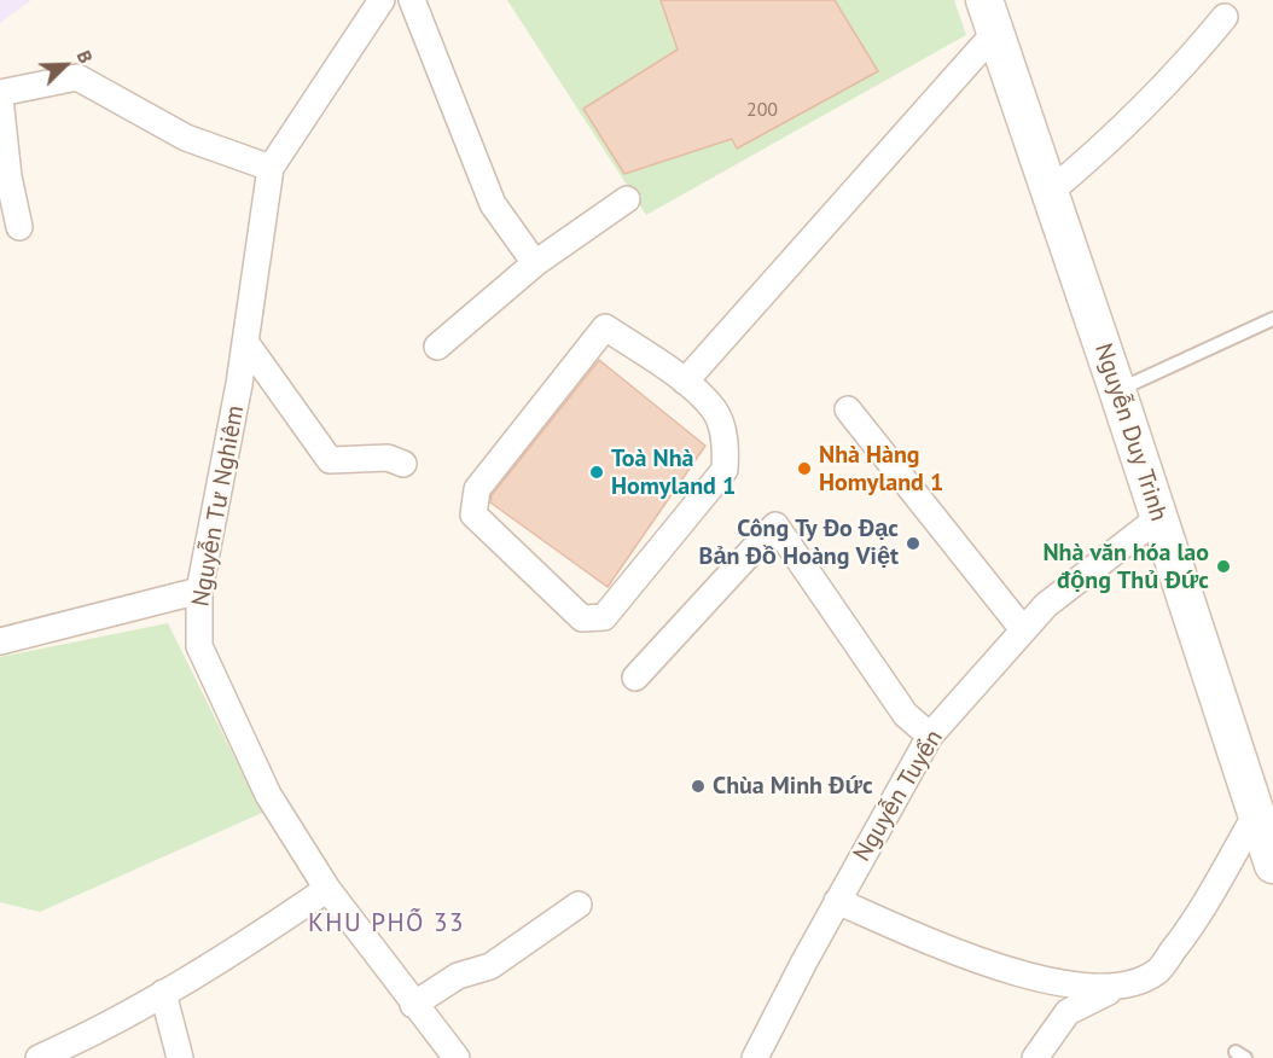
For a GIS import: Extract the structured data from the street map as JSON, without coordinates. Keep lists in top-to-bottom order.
{
  "streets": {
    "main road": ["Nguyễn Duy Trinh"],
    "street": ["Nguyễn Tư Nghiêm", "Nguyễn Tuyển"]
  },
  "crossings": [
    ["Nguyễn Duy Trinh", "Nguyễn Tuyển"]
  ],
  "districts": ["KHU PHỐ 33"],
  "places": [
    "Nhà Hàng Homyland 1",
    "Toà Nhà Homyland 1",
    "Công Ty Đo Đạc Bản Đồ Hoàng Việt",
    "Nhà văn hóa lao động Thủ Đức",
    "Chùa Minh Đức"
  ],
  "house_numbers": ["200"],
  "north": "top right"
}
